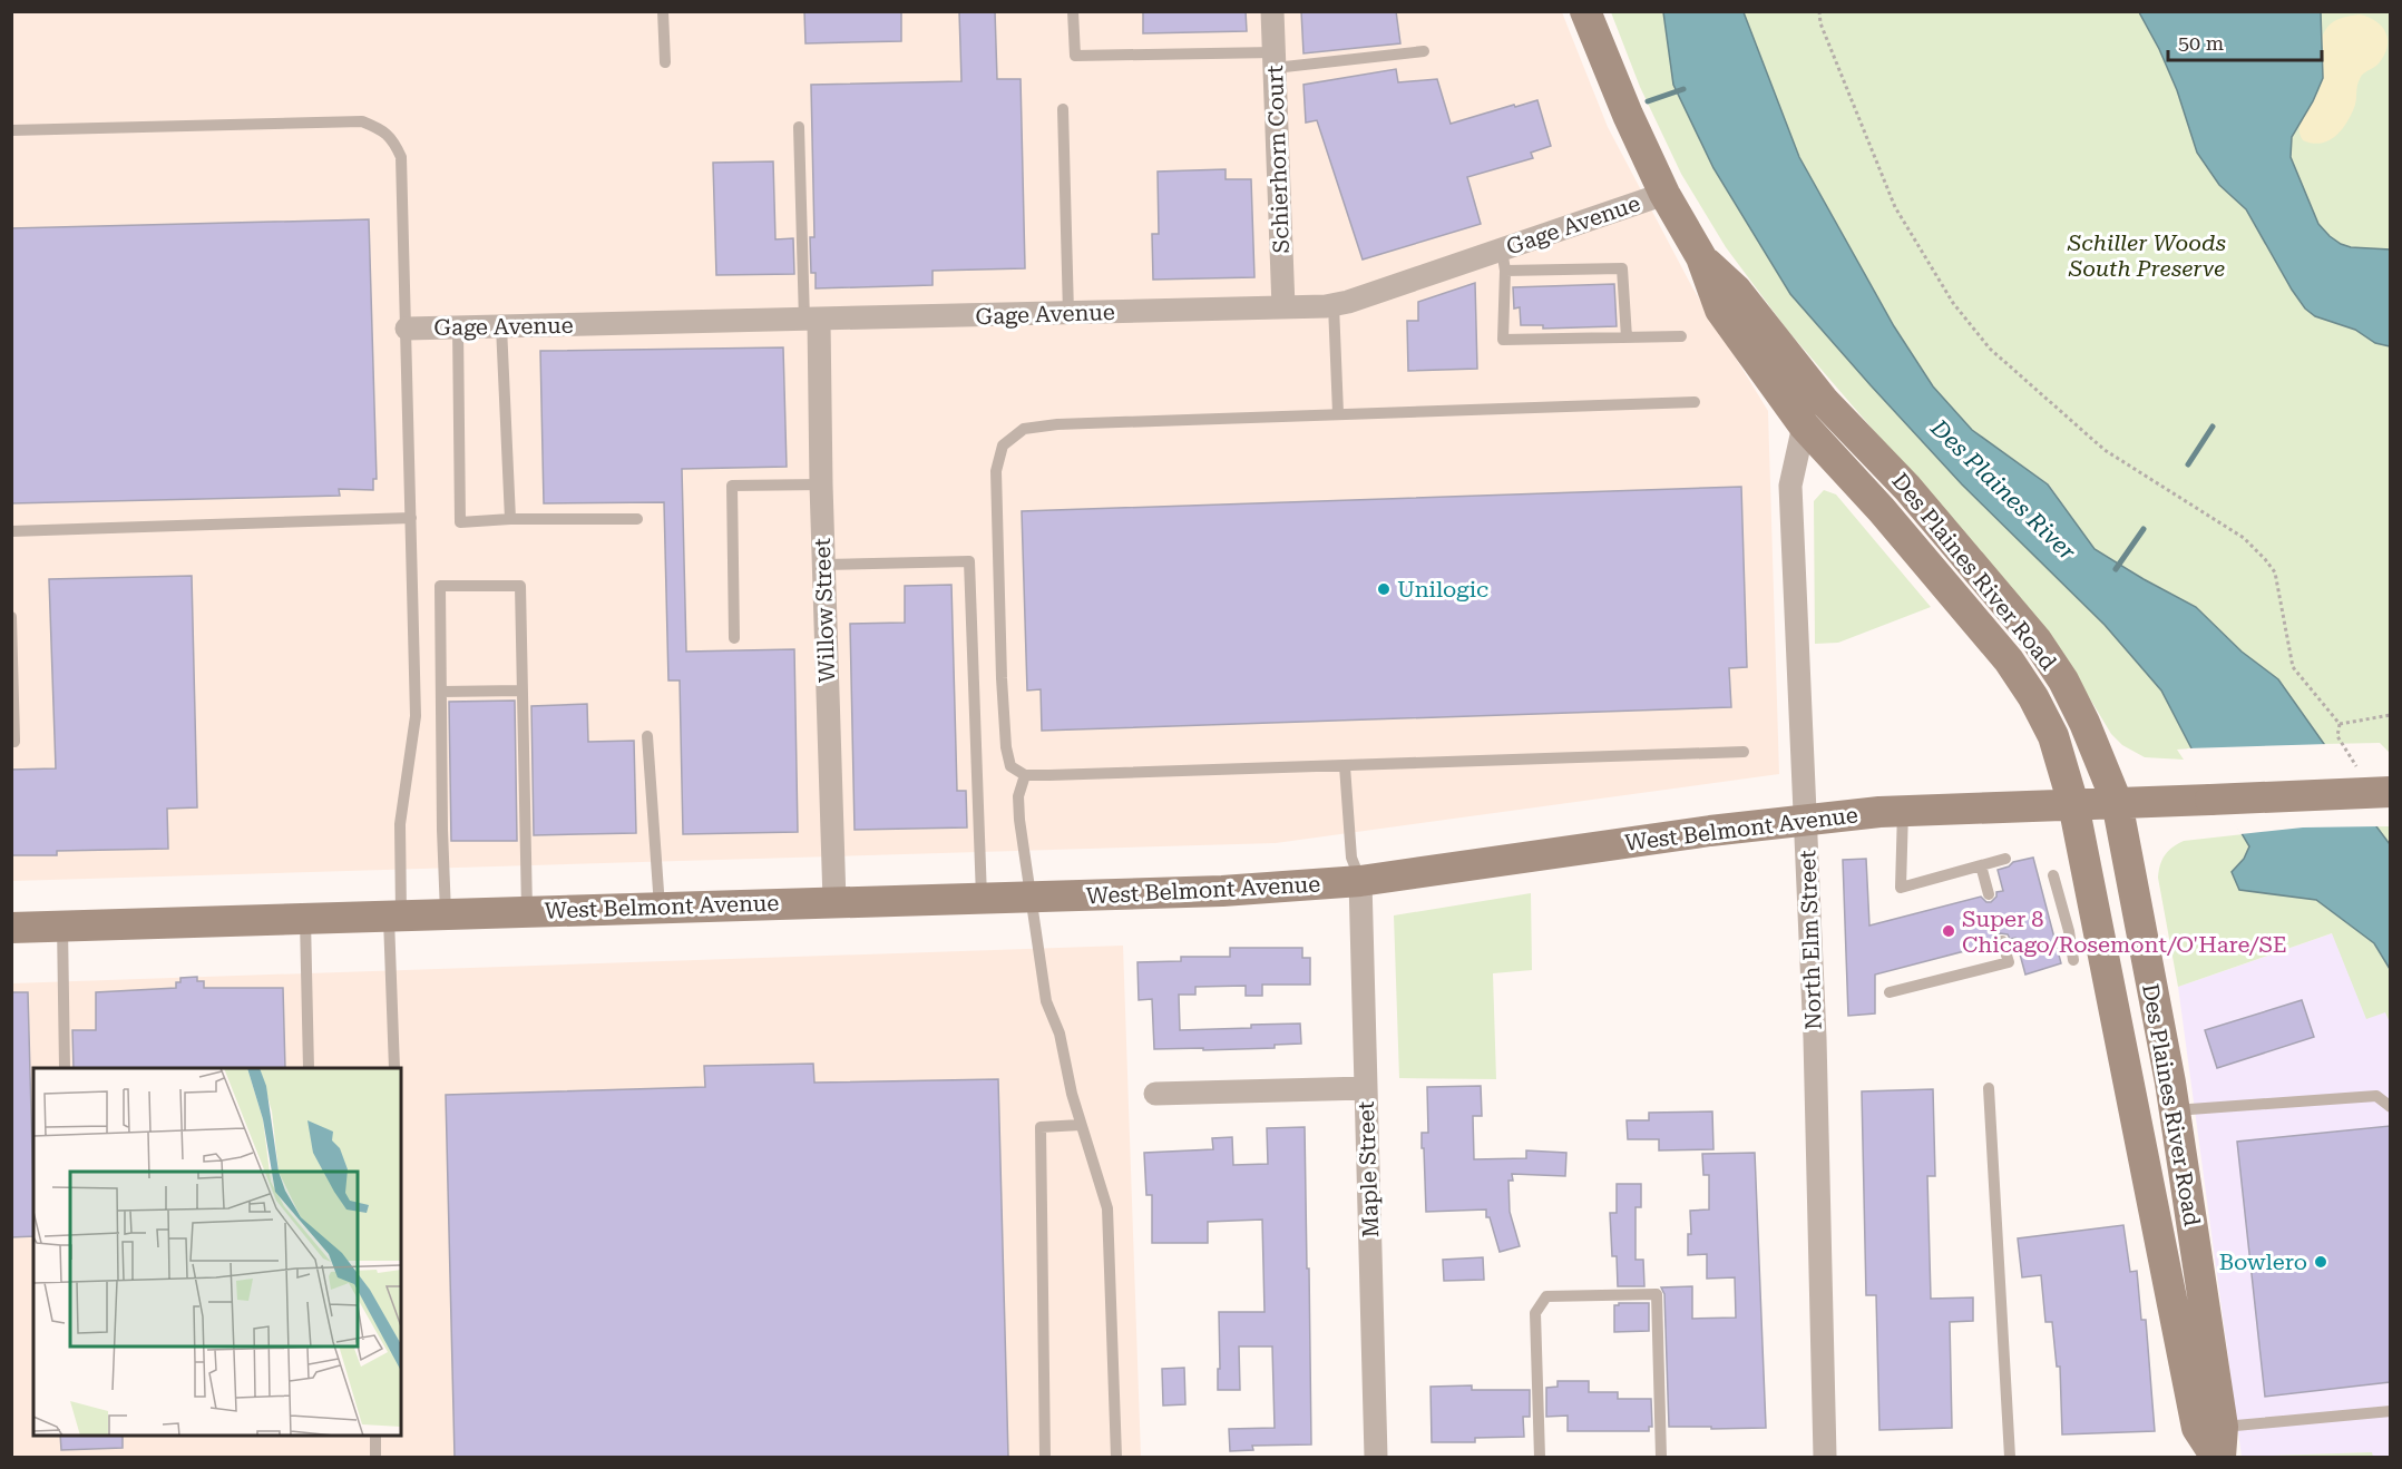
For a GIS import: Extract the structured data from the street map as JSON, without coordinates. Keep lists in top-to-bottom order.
{
  "streets": {
    "main road": ["Des Plaines River Road", "West Belmont Avenue"],
    "street": [
      "Schierhorn Court",
      "Gage Avenue",
      "Willow Street",
      "North Elm Street",
      "Maple Street"
    ]
  },
  "crossings": [
    ["Schierhorn Court", "Gage Avenue"],
    ["Gage Avenue", "Des Plaines River Road"],
    ["Gage Avenue", "Willow Street"],
    ["Des Plaines River Road", "West Belmont Avenue"],
    ["Des Plaines River Road", "North Elm Street"],
    ["Willow Street", "West Belmont Avenue"],
    ["West Belmont Avenue", "North Elm Street"],
    ["West Belmont Avenue", "Maple Street"]
  ],
  "water": ["Des Plaines River"],
  "parks": ["Schiller Woods South Preserve"],
  "places": ["Unilogic", "Super 8 Chicago/Rosemont/O'Hare/SE", "Bowlero"],
  "scale_bar": "50 m"
}
